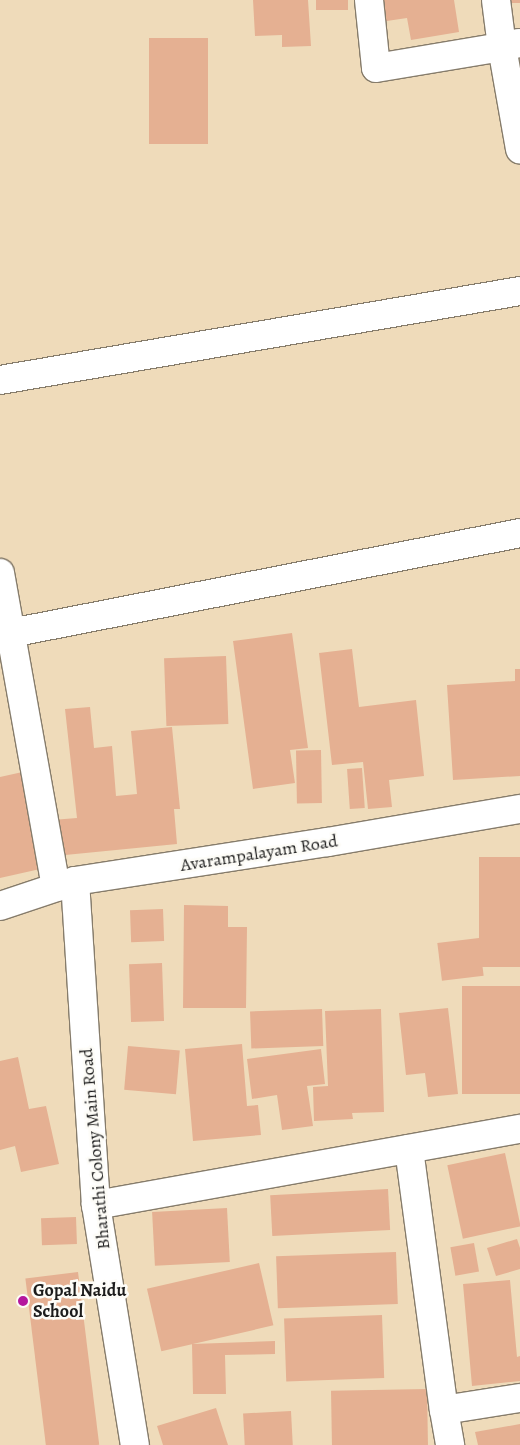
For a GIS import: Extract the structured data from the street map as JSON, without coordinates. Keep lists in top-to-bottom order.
{
  "streets": {
    "street": ["Avarampalayam Road", "Bharathi Colony Main Road"]
  },
  "crossings": [
    ["Avarampalayam Road", "Bharathi Colony Main Road"]
  ],
  "places": ["Gopal Naidu School"]
}
